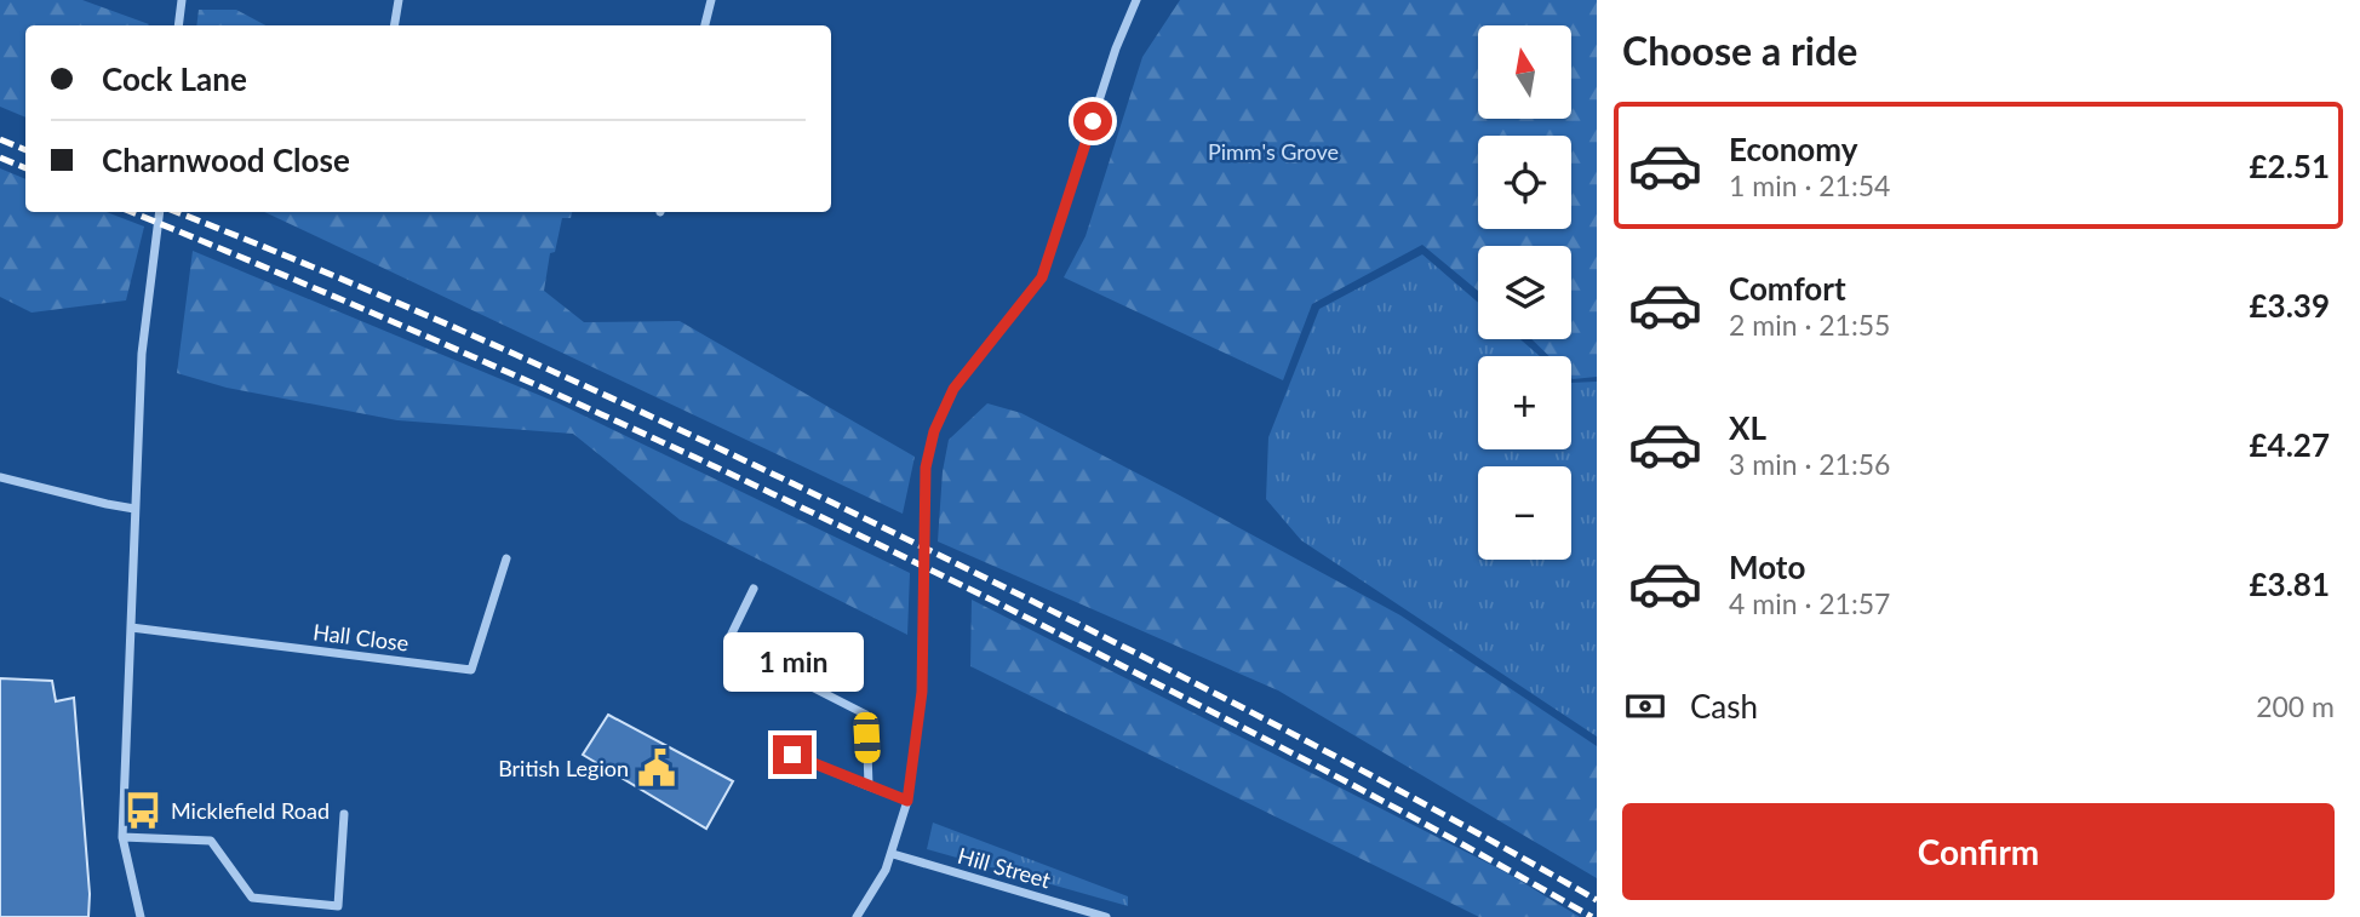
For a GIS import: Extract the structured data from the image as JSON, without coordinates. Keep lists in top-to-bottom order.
{
  "streets": {
    "street": ["Hall Close", "Hill Street"]
  },
  "parks": ["Pimm's Grove"],
  "places": {
    "public building": ["British Legion"],
    "bus stop": ["Micklefield Road"]
  },
  "north": "top",
  "page": {
    "heading": "Choose a ride",
    "map_buttons": ["+", "−"],
    "banner": ["Cock Lane", "Charnwood Close"],
    "list": [
      {
        "name": "Economy",
        "note": "1 min · 21:54",
        "value": "£2.51"
      },
      {
        "name": "Comfort",
        "note": "2 min · 21:55",
        "value": "£3.39"
      },
      {
        "name": "XL",
        "note": "3 min · 21:56",
        "value": "£4.27"
      },
      {
        "name": "Moto",
        "note": "4 min · 21:57",
        "value": "£3.81"
      }
    ],
    "bubble": "1 min",
    "pay": ["Cash", "200 m"],
    "buttons": "Confirm"
  }
}
